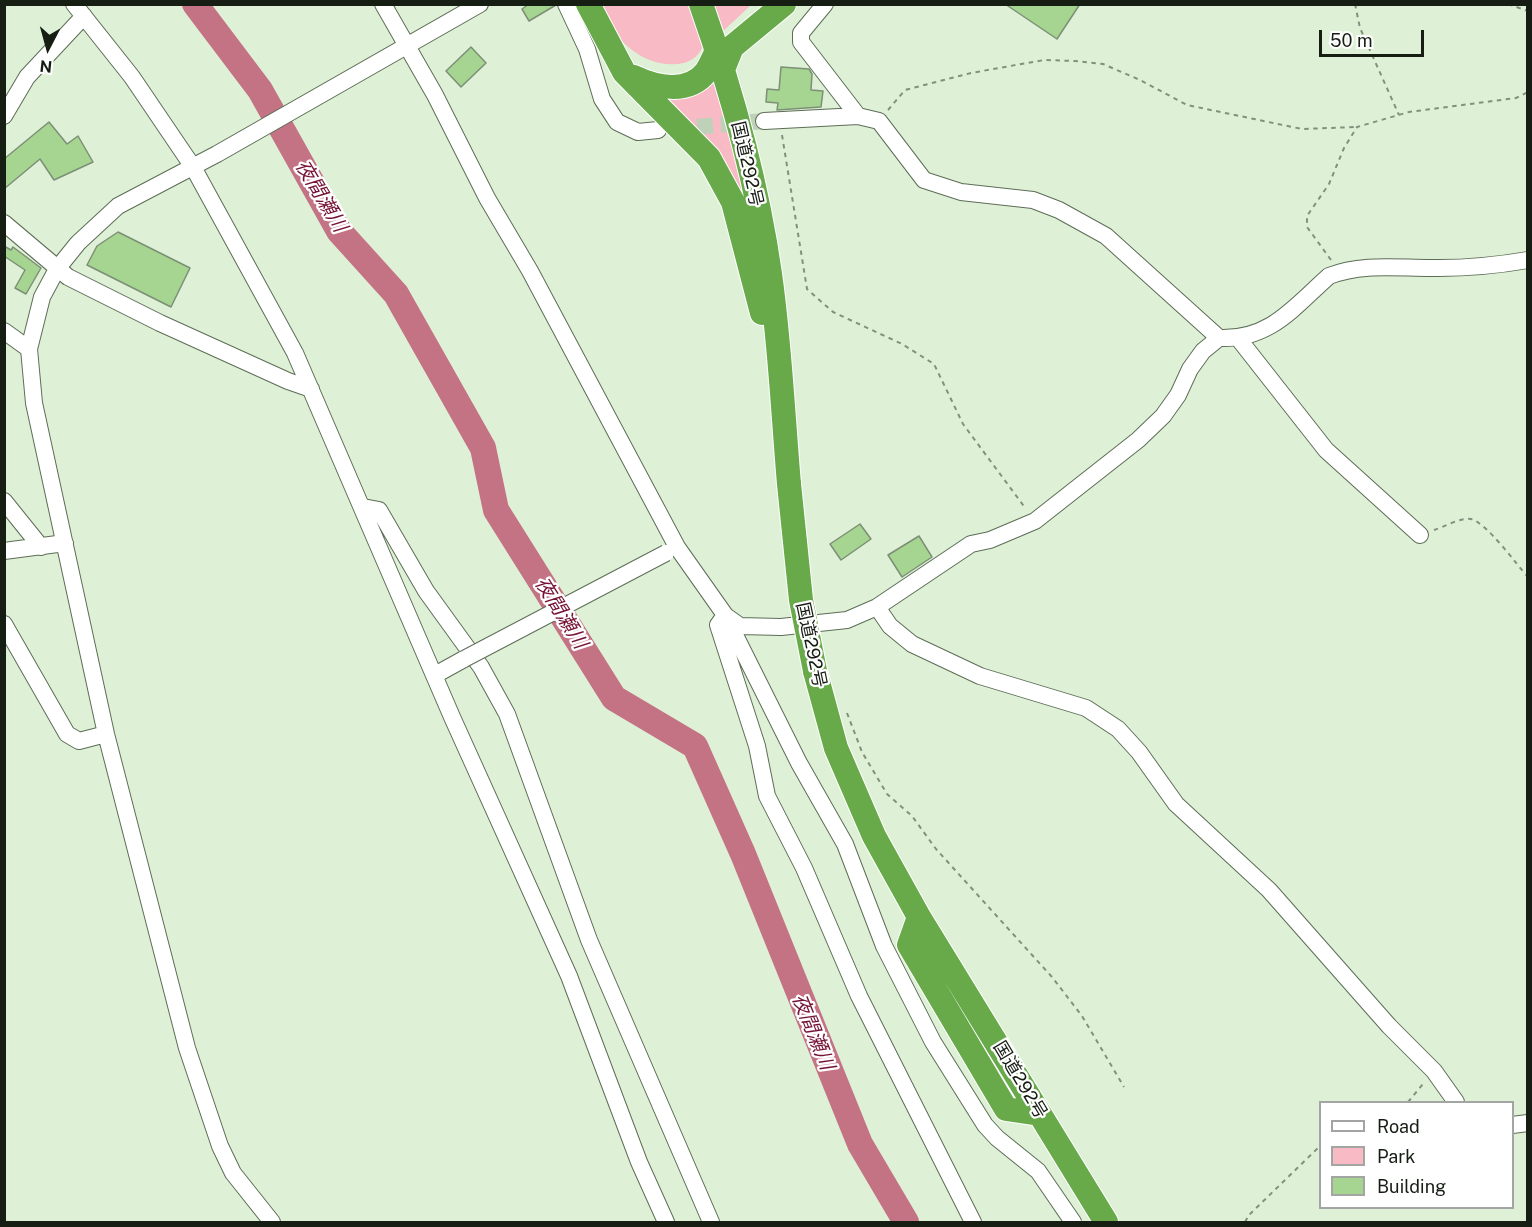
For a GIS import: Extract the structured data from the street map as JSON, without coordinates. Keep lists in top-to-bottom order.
{
  "streets": {
    "highway": ["国道292号"]
  },
  "water": ["夜間瀬川"],
  "legend": ["Road", "Park", "Building"],
  "scale_bar": "50 m",
  "north": "bottom"
}
